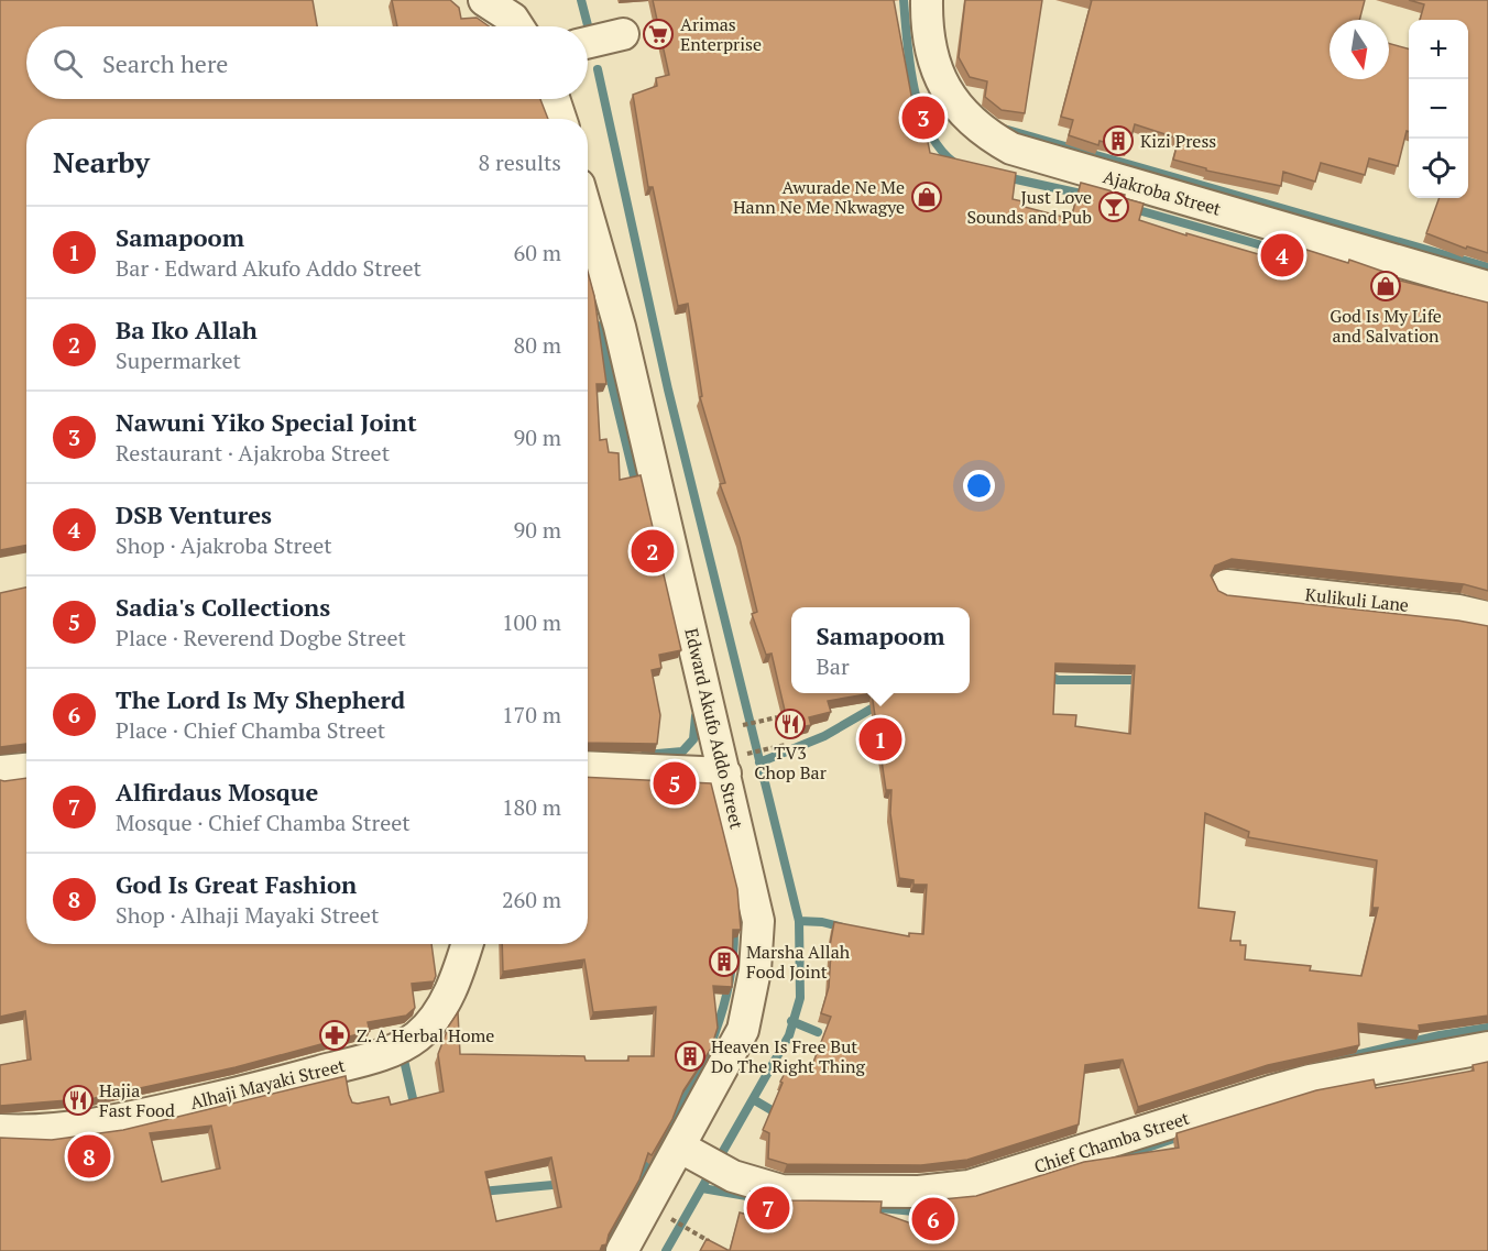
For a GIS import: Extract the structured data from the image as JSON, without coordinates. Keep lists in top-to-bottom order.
{
  "streets": {
    "street": [
      "Ajakroba Street",
      "Kulikuli Lane",
      "Edward Akufo Addo Street",
      "Alhaji Mayaki Street",
      "Chief Chamba Street"
    ]
  },
  "crossings": [
    ["Edward Akufo Addo Street", "Chief Chamba Street"]
  ],
  "places": {
    "supermarket": ["Arimas Enterprise"],
    "building": ["Kizi Press", "Marsha Allah Food Joint", "Heaven Is Free But Do The Right Thing"],
    "shop": ["Awurade Ne Me Hann Ne Me Nkwagye", "God Is My Life and Salvation"],
    "bar": ["Just Love Sounds and Pub"],
    "restaurant": ["TV3 Chop Bar", "Hajia Fast Food"],
    "pharmacy": ["Z. A Herbal Home"]
  },
  "north": "bottom",
  "page": {
    "map_buttons": ["+", "−"],
    "search": "Search here",
    "pins": [
      "3",
      "4",
      "2",
      "1",
      "5",
      "8",
      "7",
      "6"
    ],
    "heading": ["Nearby", "8 results"],
    "list": [
      {
        "mark": "1",
        "name": "Samapoom",
        "note": "Bar · Edward Akufo Addo Street",
        "value": "60 m"
      },
      {
        "mark": "2",
        "name": "Ba Iko Allah",
        "note": "Supermarket",
        "value": "80 m"
      },
      {
        "mark": "3",
        "name": "Nawuni Yiko Special Joint",
        "note": "Restaurant · Ajakroba Street",
        "value": "90 m"
      },
      {
        "mark": "4",
        "name": "DSB Ventures",
        "note": "Shop · Ajakroba Street",
        "value": "90 m"
      },
      {
        "mark": "5",
        "name": "Sadia's Collections",
        "note": "Place · Reverend Dogbe Street",
        "value": "100 m"
      },
      {
        "mark": "6",
        "name": "The Lord Is My Shepherd",
        "note": "Place · Chief Chamba Street",
        "value": "170 m"
      },
      {
        "mark": "7",
        "name": "Alfirdaus Mosque",
        "note": "Mosque · Chief Chamba Street",
        "value": "180 m"
      },
      {
        "mark": "8",
        "name": "God Is Great Fashion",
        "note": "Shop · Alhaji Mayaki Street",
        "value": "260 m"
      }
    ],
    "popup": ["Samapoom", "Bar"]
  }
}
